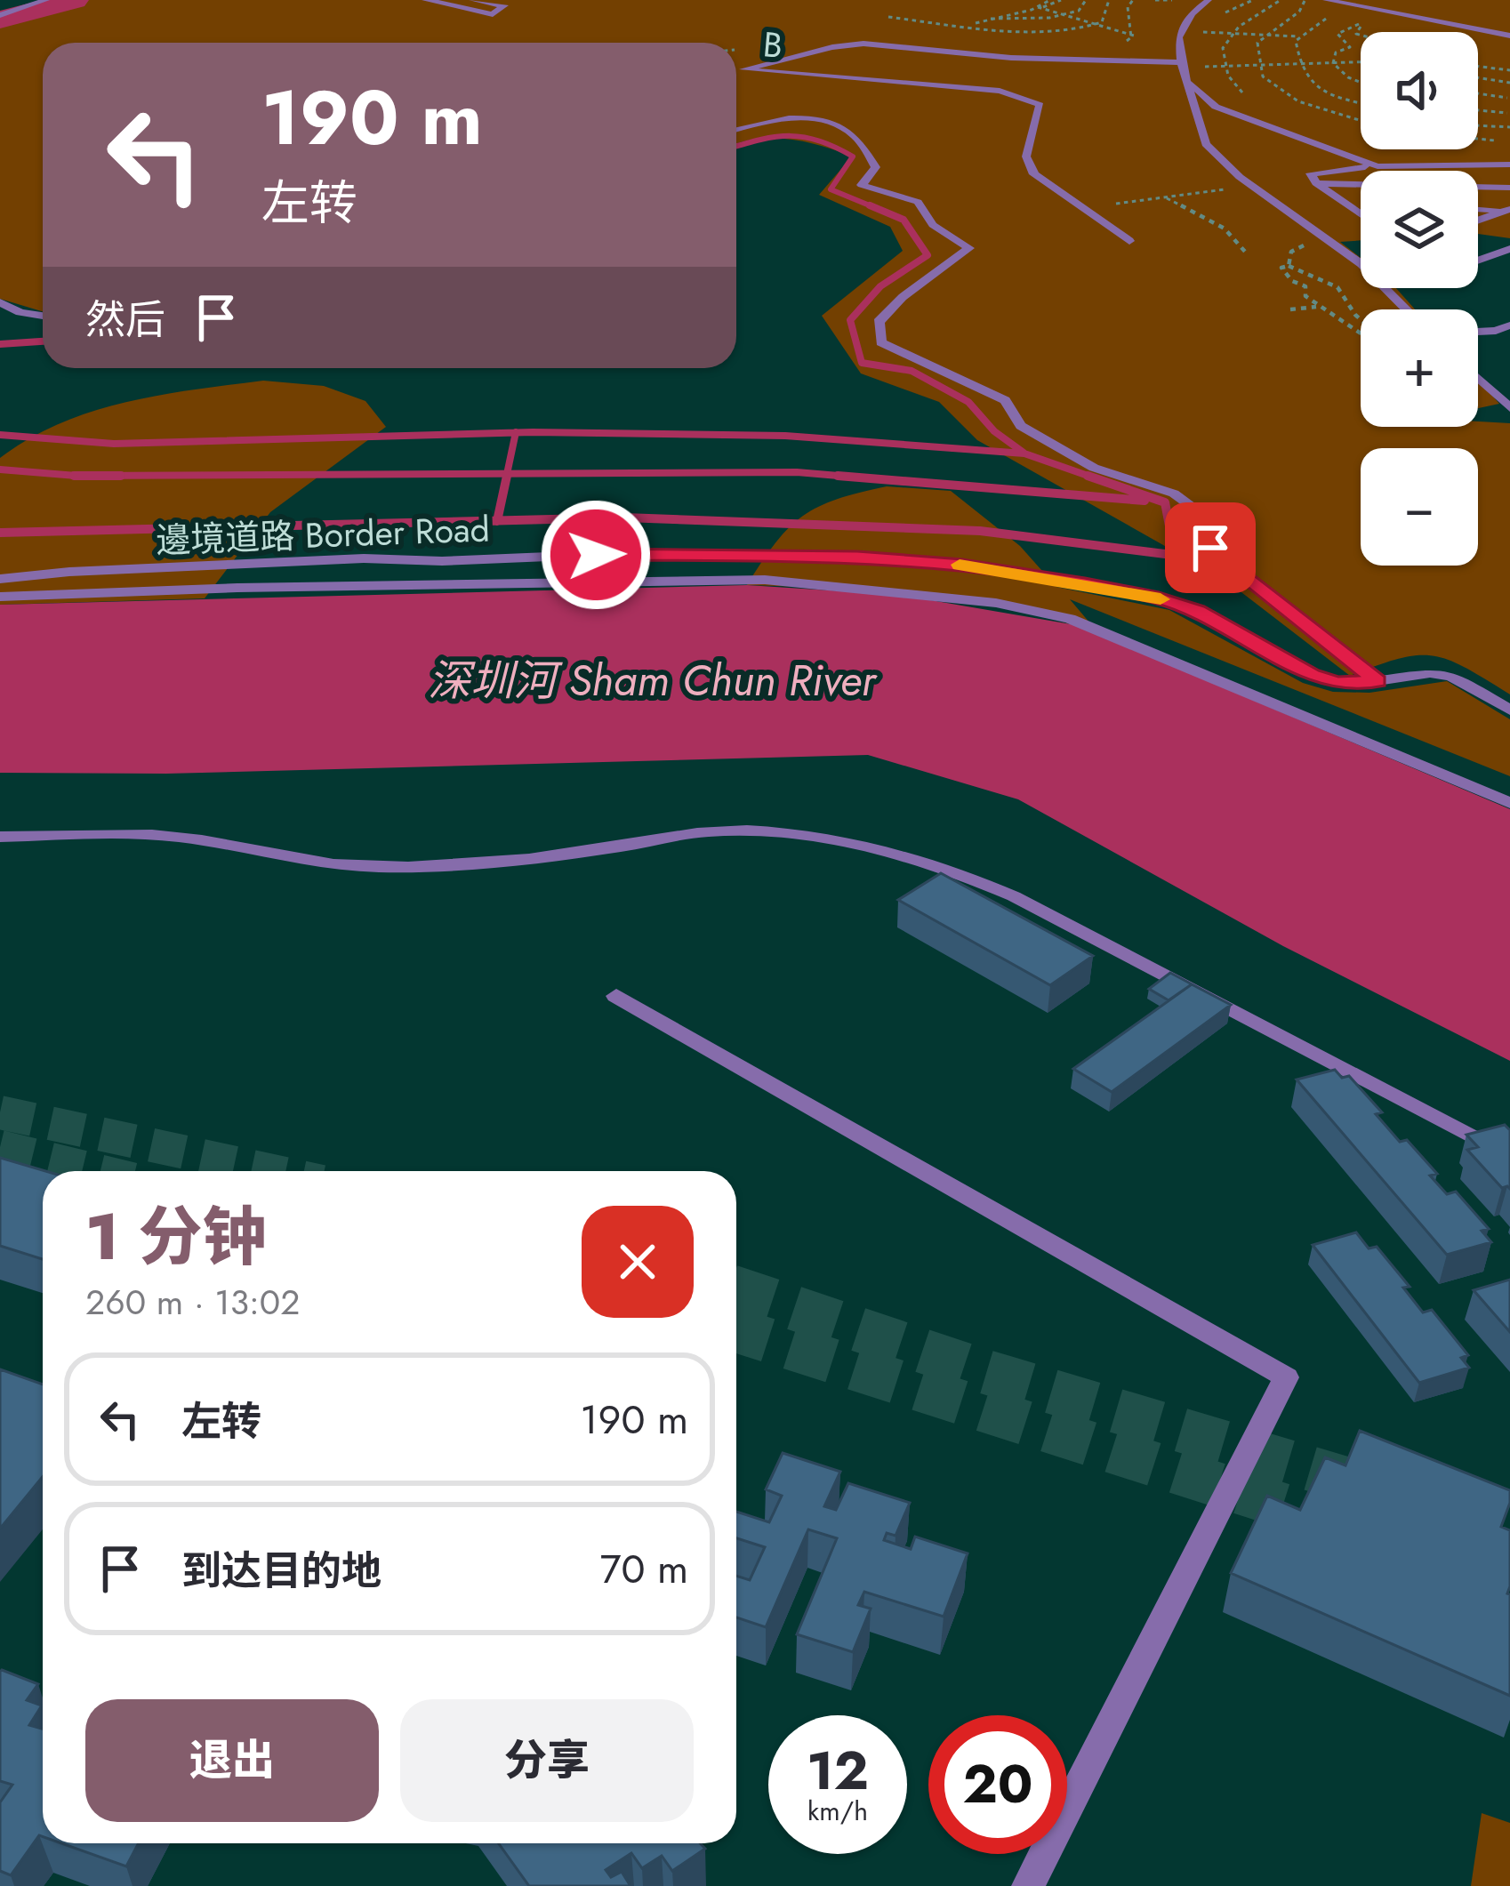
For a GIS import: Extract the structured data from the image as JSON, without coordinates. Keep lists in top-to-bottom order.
{
  "streets": {
    "lane": ["B", "邊境道路 Border Road"]
  },
  "water": ["深圳河 Sham Chun River"],
  "page": {
    "map_buttons": ["+", "−"],
    "turn": ["190 m", "左转"],
    "then": "然后",
    "heading": ["1 分钟", "260 m · 13:02"],
    "list": [
      {
        "name": "左转",
        "value": "190 m"
      },
      {
        "name": "到达目的地",
        "value": "70 m"
      }
    ],
    "buttons": ["退出", "分享"],
    "speed": "12 km/h",
    "limit": "20"
  }
}
